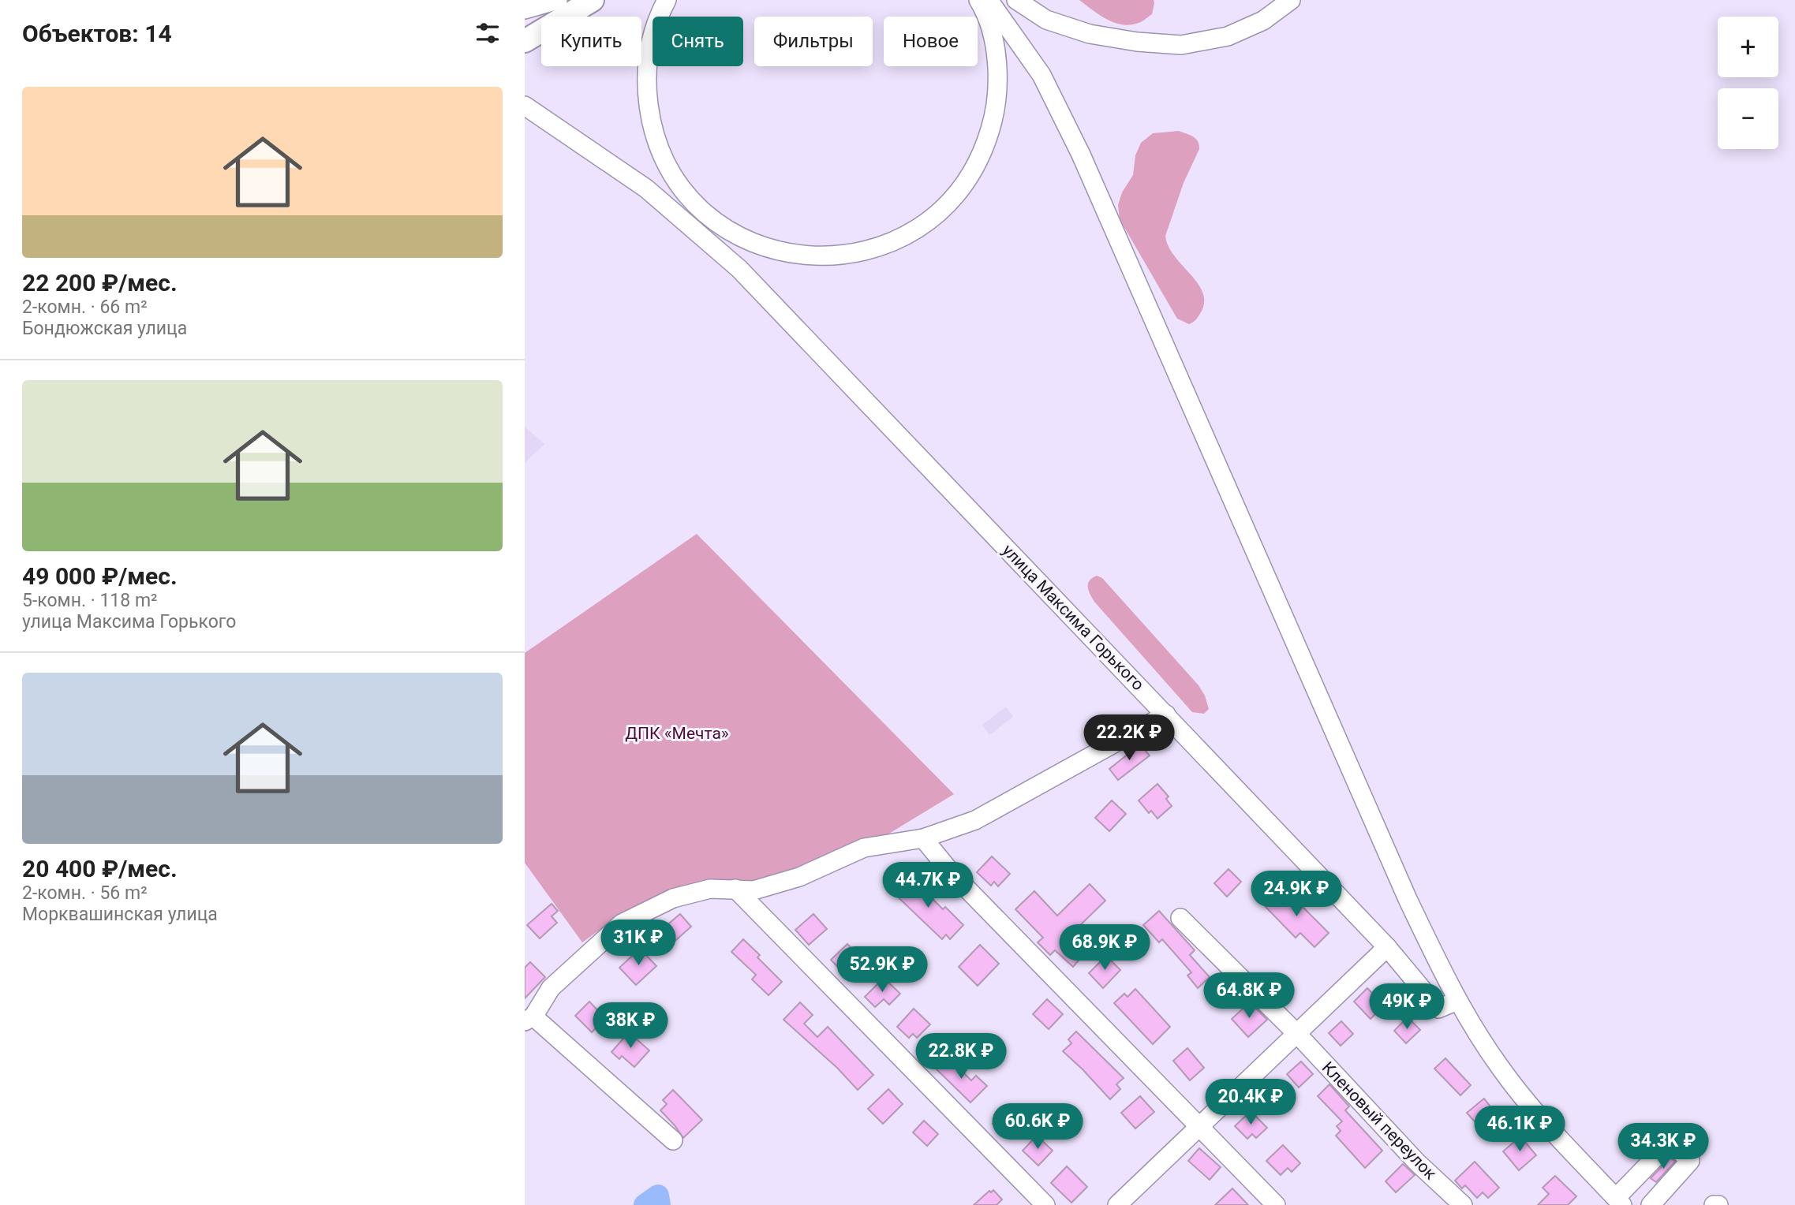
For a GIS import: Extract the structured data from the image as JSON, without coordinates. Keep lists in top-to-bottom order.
{
  "streets": {
    "street": ["улица Максима Горького", "Кленовый переулок"]
  },
  "parks": ["ДПК «Мечта»"],
  "page": {
    "heading": "Объектов: 14",
    "map_buttons": ["+", "−"],
    "chip": [
      "Купить",
      "Снять",
      "Фильтры",
      "Новое"
    ],
    "list": [
      {
        "name": "22 200 ₽/мес.",
        "note": "2-комн. · 66 m² · Бондюжская улица"
      },
      {
        "name": "49 000 ₽/мес.",
        "note": "5-комн. · 118 m² · улица Максима Горького"
      },
      {
        "name": "20 400 ₽/мес.",
        "note": "2-комн. · 56 m² · Морквашинская улица"
      }
    ],
    "price": [
      "22.2K ₽",
      "44.7K ₽",
      "24.9K ₽",
      "31K ₽",
      "68.9K ₽",
      "52.9K ₽",
      "64.8K ₽",
      "49K ₽",
      "38K ₽",
      "22.8K ₽",
      "20.4K ₽",
      "60.6K ₽",
      "46.1K ₽",
      "34.3K ₽"
    ]
  }
}
